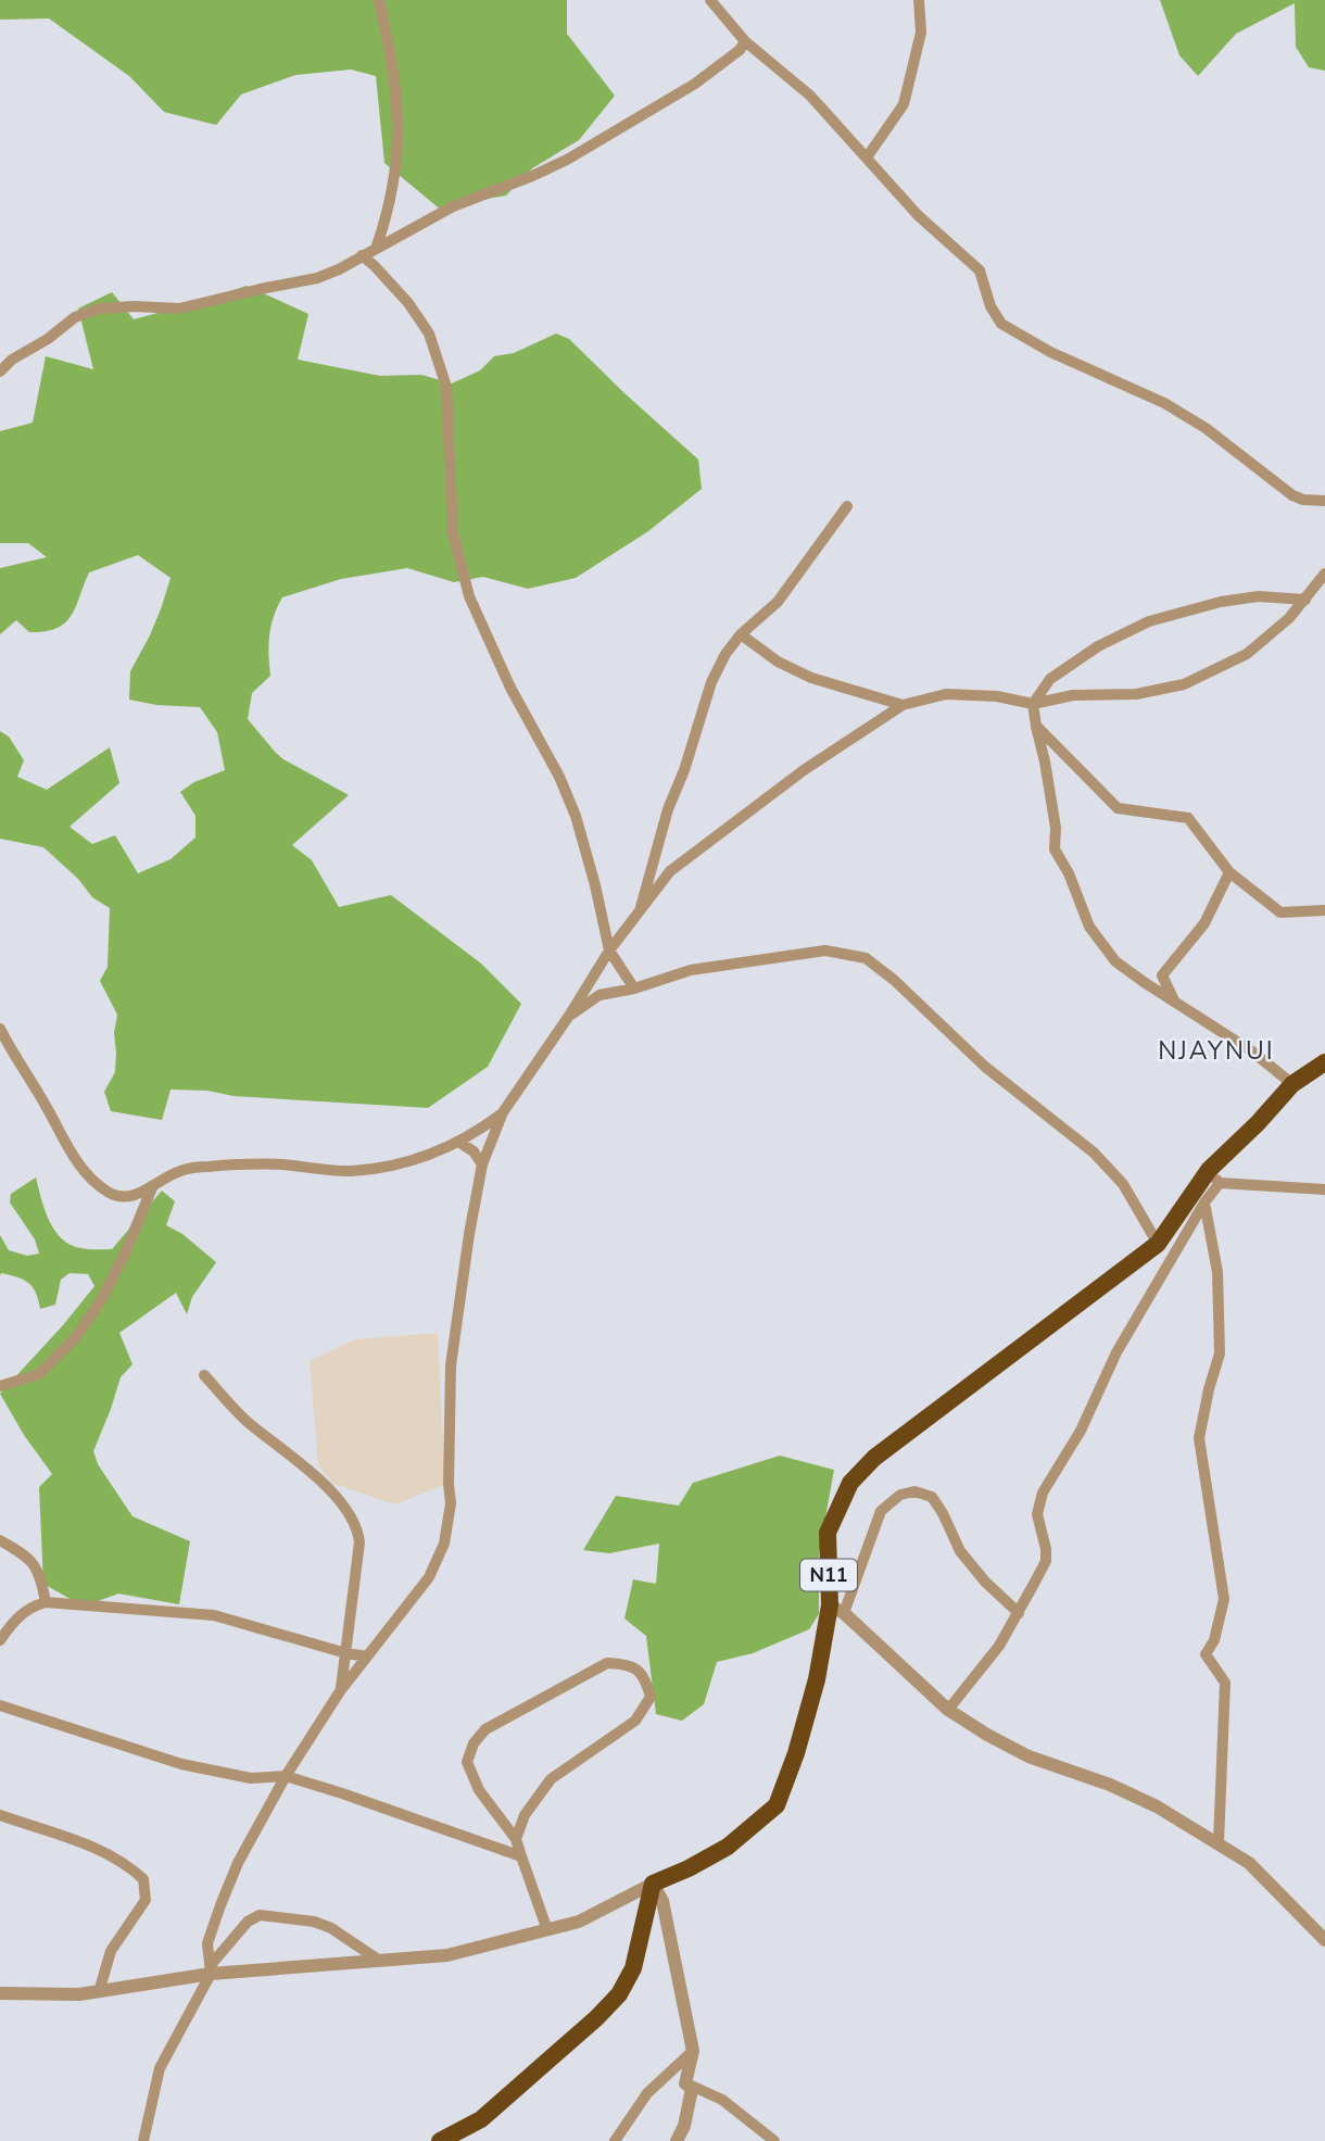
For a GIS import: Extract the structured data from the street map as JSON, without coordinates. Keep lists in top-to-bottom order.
{
  "streets": {
    "highway": ["N11"]
  },
  "districts": ["NJAYNUI"]
}
